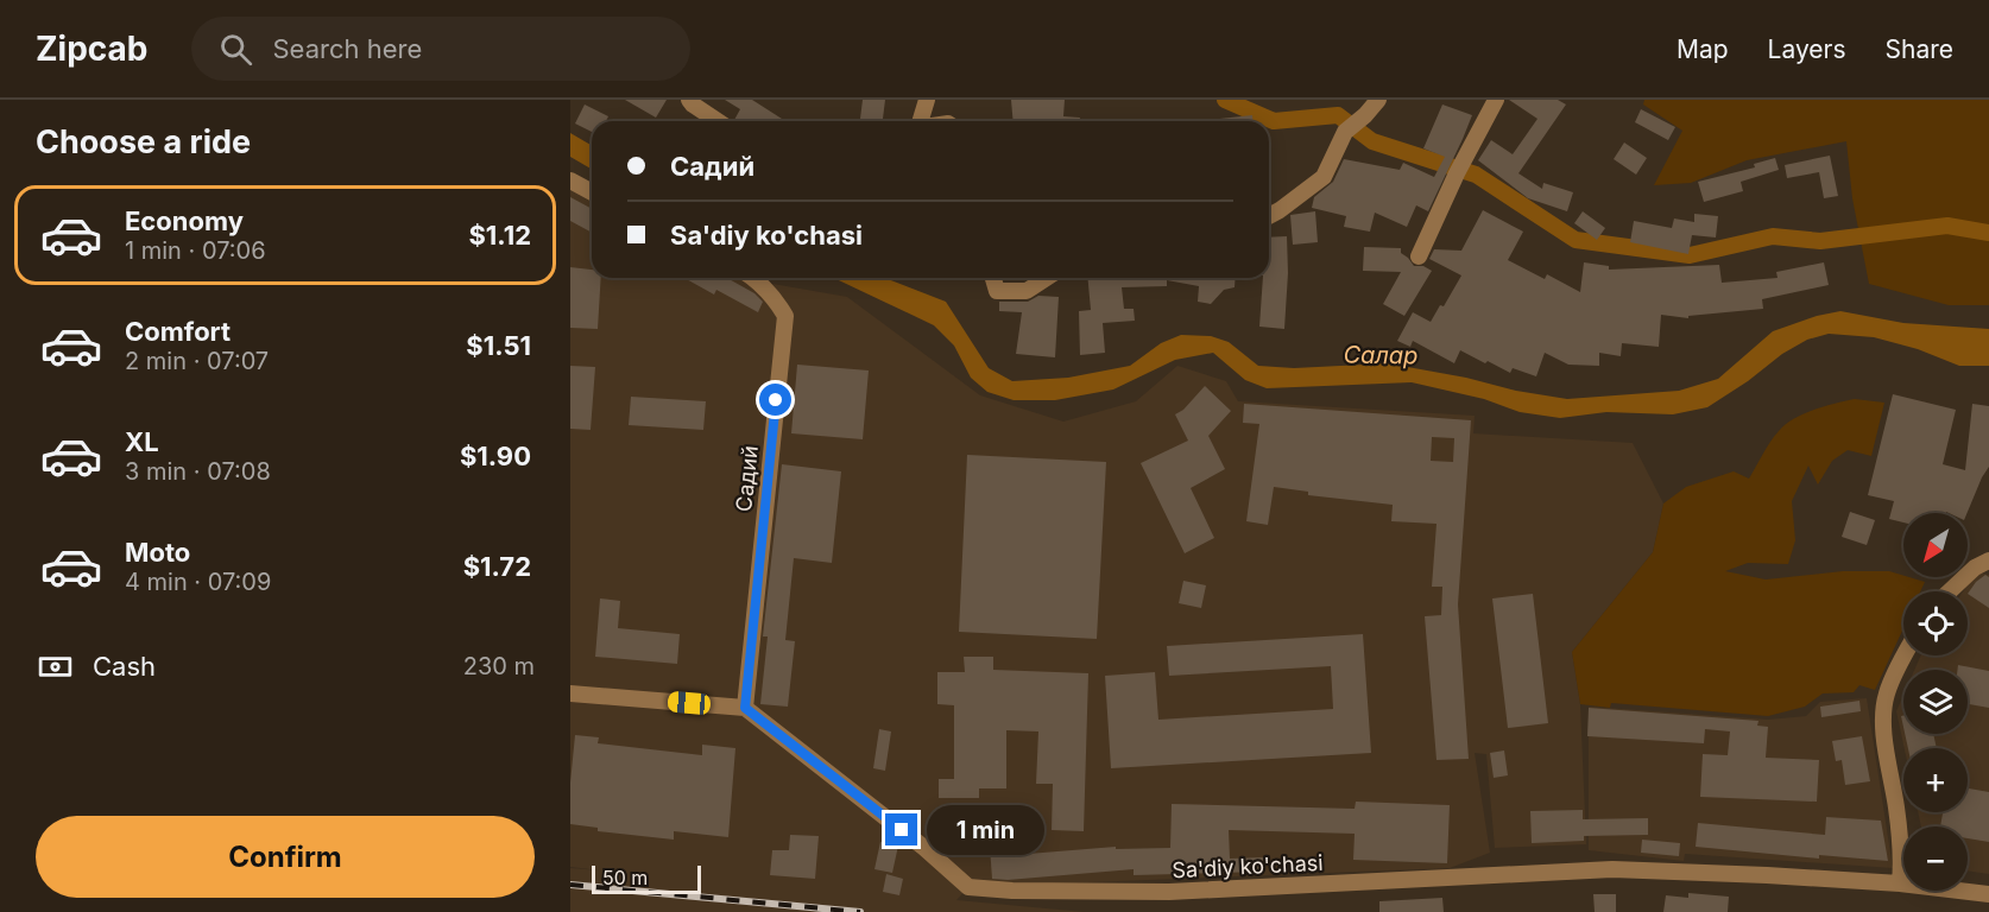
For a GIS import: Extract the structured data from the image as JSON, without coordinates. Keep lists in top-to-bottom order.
{
  "streets": {
    "street": ["Садий", "Sa'diy ko'chasi"]
  },
  "crossings": [
    ["Садий", "Sa'diy ko'chasi"]
  ],
  "water": ["Салар"],
  "scale_bar": "50 m",
  "north": "bottom left",
  "page": {
    "header": "Zipcab",
    "search": "Search here",
    "nav": ["Map", "Layers", "Share"],
    "heading": "Choose a ride",
    "banner": ["Садий", "Sa'diy ko'chasi"],
    "list": [
      {
        "name": "Economy",
        "note": "1 min · 07:06",
        "value": "$1.12"
      },
      {
        "name": "Comfort",
        "note": "2 min · 07:07",
        "value": "$1.51"
      },
      {
        "name": "XL",
        "note": "3 min · 07:08",
        "value": "$1.90"
      },
      {
        "name": "Moto",
        "note": "4 min · 07:09",
        "value": "$1.72"
      }
    ],
    "map_buttons": ["+", "−"],
    "pay": ["Cash", "230 m"],
    "buttons": "Confirm",
    "bubble": "1 min",
    "scale": "50 m"
  }
}
